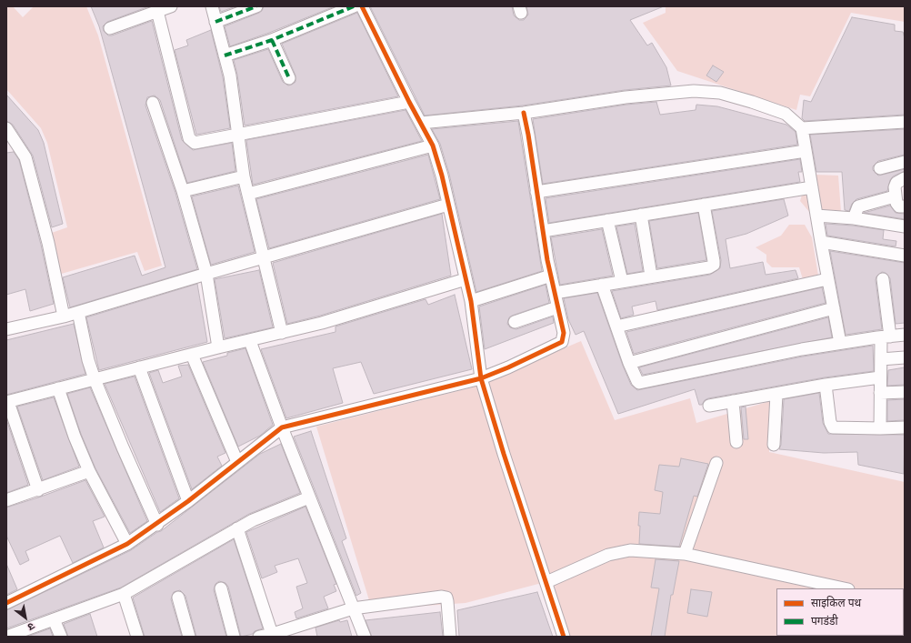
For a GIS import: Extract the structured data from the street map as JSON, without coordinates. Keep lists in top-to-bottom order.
{
  "legend": ["साइकिल पथ", "पगडंडी"],
  "north": "bottom right"
}
